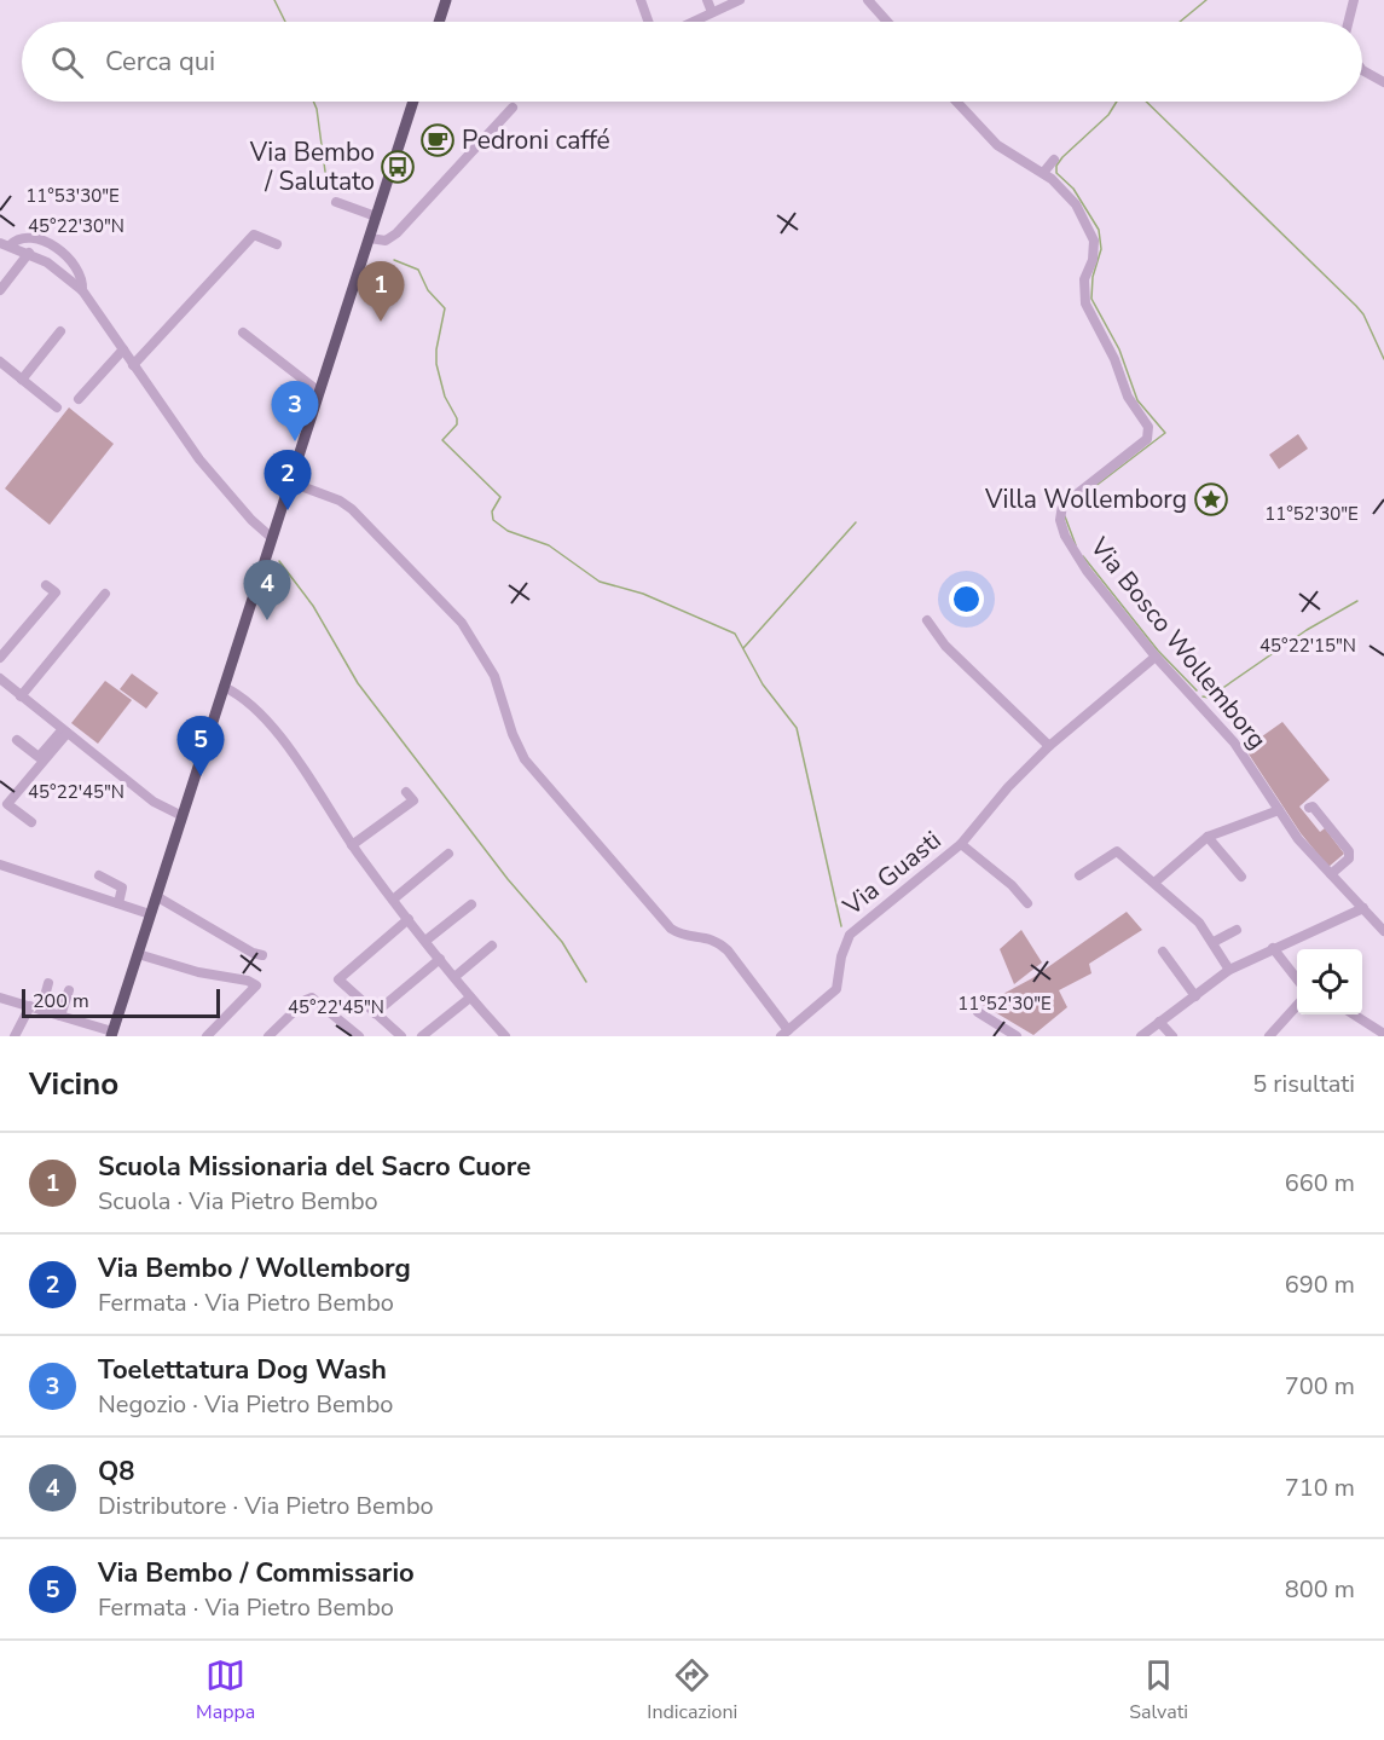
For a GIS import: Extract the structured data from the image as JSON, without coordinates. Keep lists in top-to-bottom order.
{
  "streets": {
    "street": ["Via Bosco Wollemborg", "Via Guasti"]
  },
  "crossings": [
    ["Via Bosco Wollemborg", "Via Guasti"]
  ],
  "places": {
    "cafe": ["Pedroni caffé"],
    "bus stop": ["Via Bembo / Salutato"],
    "place": ["Villa Wollemborg"]
  },
  "scale_bar": "200 m",
  "page": {
    "search": "Cerca qui",
    "pins": [
      "1",
      "3",
      "2",
      "4",
      "5"
    ],
    "scale": "200 m",
    "heading": ["Vicino", "5 risultati"],
    "list": [
      {
        "mark": "1",
        "name": "Scuola Missionaria del Sacro Cuore",
        "note": "Scuola · Via Pietro Bembo",
        "value": "660 m"
      },
      {
        "mark": "2",
        "name": "Via Bembo / Wollemborg",
        "note": "Fermata · Via Pietro Bembo",
        "value": "690 m"
      },
      {
        "mark": "3",
        "name": "Toelettatura Dog Wash",
        "note": "Negozio · Via Pietro Bembo",
        "value": "700 m"
      },
      {
        "mark": "4",
        "name": "Q8",
        "note": "Distributore · Via Pietro Bembo",
        "value": "710 m"
      },
      {
        "mark": "5",
        "name": "Via Bembo / Commissario",
        "note": "Fermata · Via Pietro Bembo",
        "value": "800 m"
      }
    ],
    "nav": ["Mappa", "Indicazioni", "Salvati"]
  },
  "coordinates": [
    "11°53'30\"E",
    "45°22'30\"N",
    "11°52'30\"E",
    "45°22'15\"N",
    "45°22'45\"N"
  ]
}
